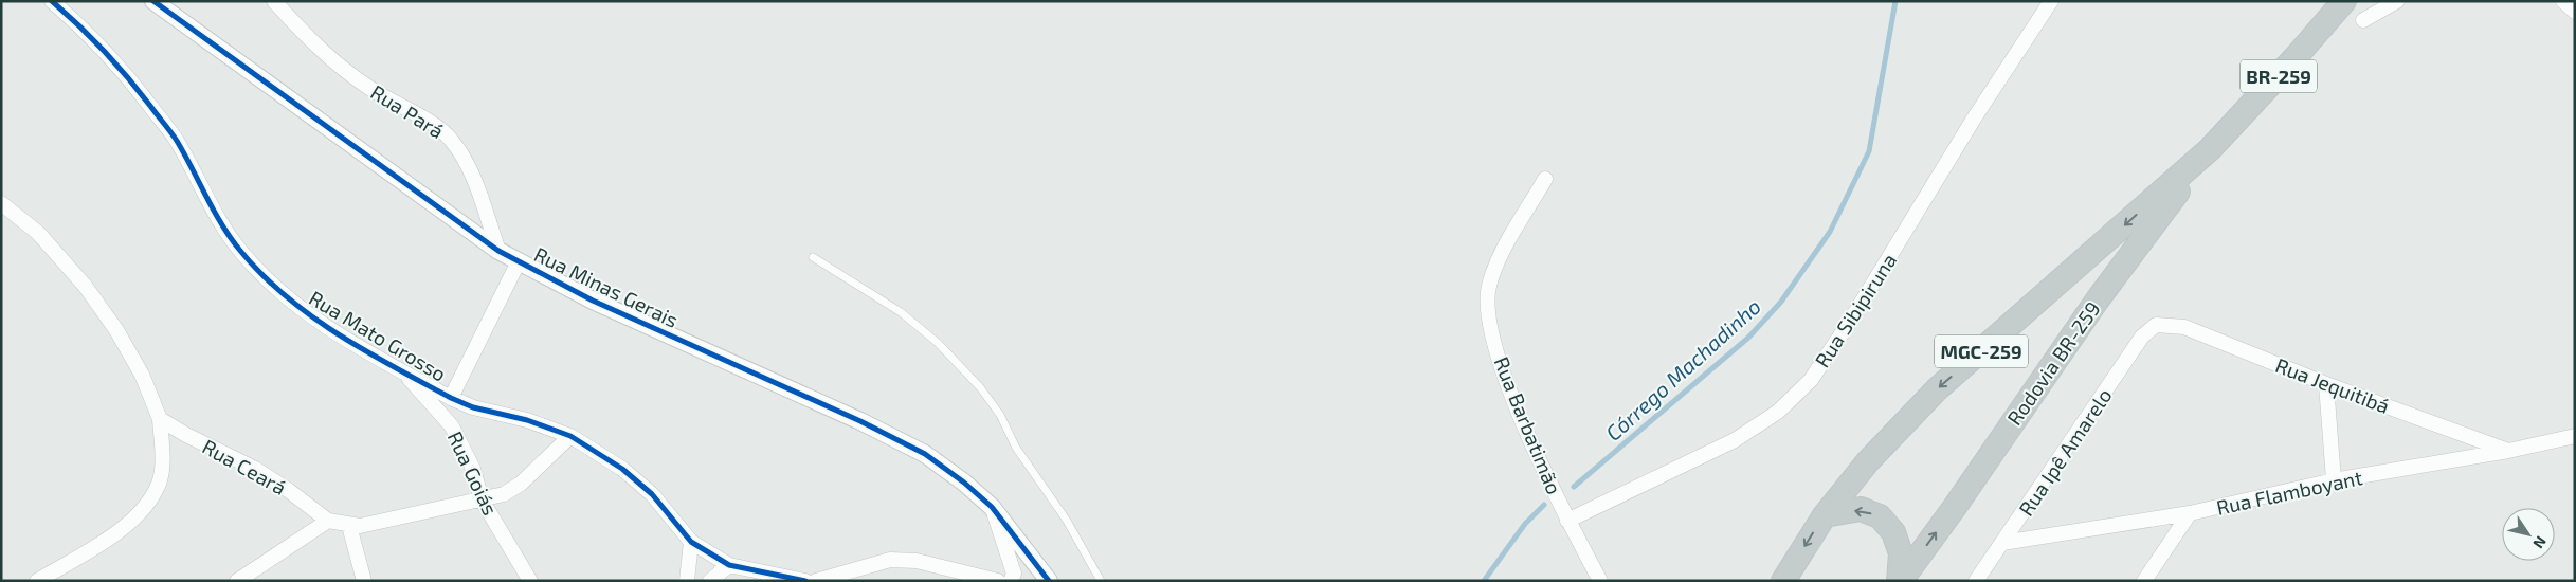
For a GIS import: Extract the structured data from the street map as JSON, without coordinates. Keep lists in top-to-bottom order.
{
  "streets": {
    "highway": ["BR-259", "MGC-259", "Rodovia BR-259"],
    "street": [
      "Rua Pará",
      "Rua Minas Gerais",
      "Rua Sibipiruna",
      "Rua Mato Grosso",
      "Rua Jequitibá",
      "Rua Barbatimão",
      "Rua Ipê Amarelo",
      "Rua Ceará",
      "Rua Goiás",
      "Rua Flamboyant"
    ]
  },
  "crossings": [
    ["BR-259", "MGC-259"],
    ["BR-259", "Rodovia BR-259"],
    ["Rua Pará", "Rua Minas Gerais"],
    ["Rua Sibipiruna", "Rua Barbatimão"],
    ["Rua Mato Grosso", "Rua Ceará"],
    ["Rua Mato Grosso", "Rua Goiás"],
    ["MGC-259", "Rodovia BR-259"],
    ["Rua Jequitibá", "Rua Ipê Amarelo"],
    ["Rua Jequitibá", "Rua Flamboyant"],
    ["Rua Ipê Amarelo", "Rua Flamboyant"],
    ["Rua Ceará", "Rua Goiás"]
  ],
  "water": ["Córrego Machadinho"],
  "north": "bottom right"
}
